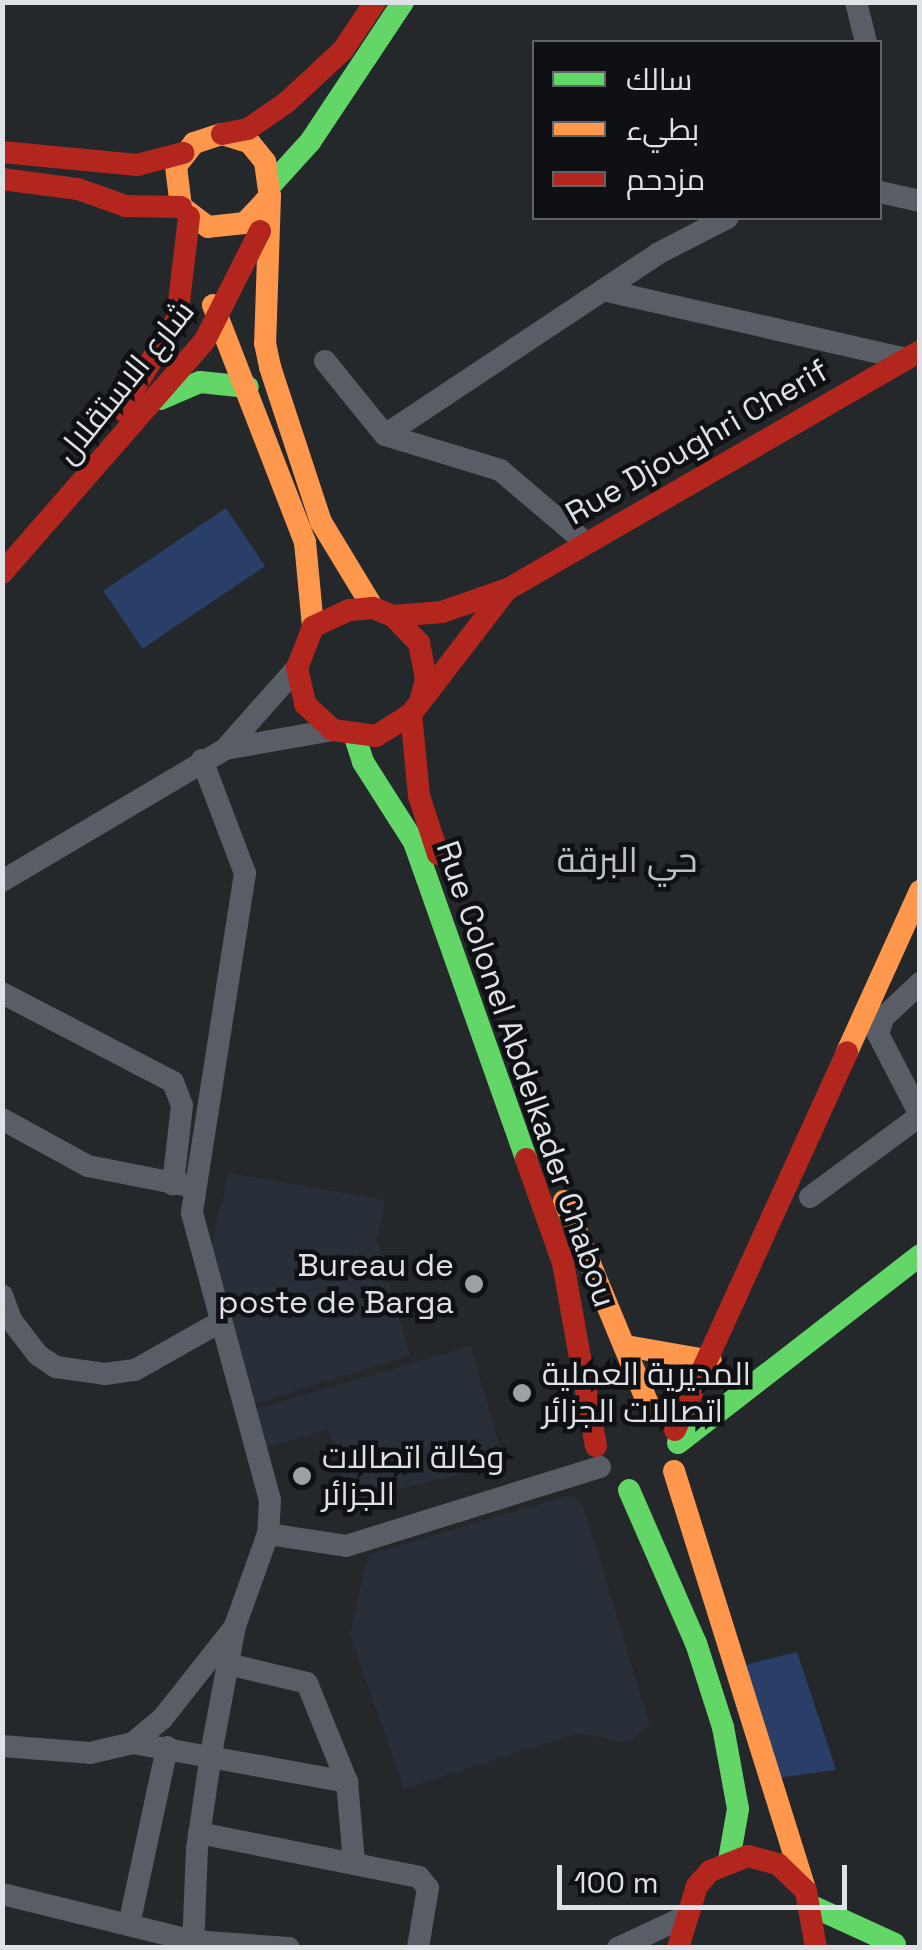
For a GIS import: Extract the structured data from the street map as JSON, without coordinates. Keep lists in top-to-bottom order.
{
  "streets": {
    "main road": ["شارع الاستقلال", "Rue Djoughri Cherif", "Rue Colonel Abdelkader Chabou"]
  },
  "districts": ["حي البرقة"],
  "places": ["Bureau de poste de Barga", "المديرية العملية اتصالات الجزائر", "وكالة اتصالات الجزائر"],
  "legend": ["سالك", "بطيء", "مزدحم"],
  "scale_bar": "100 m"
}
